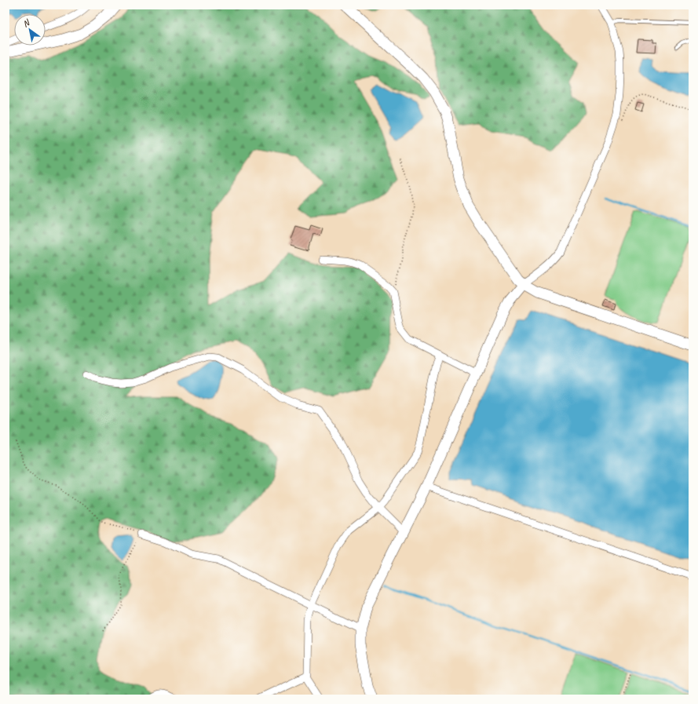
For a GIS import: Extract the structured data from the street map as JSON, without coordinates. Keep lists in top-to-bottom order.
{
  "north": "top left"
}
